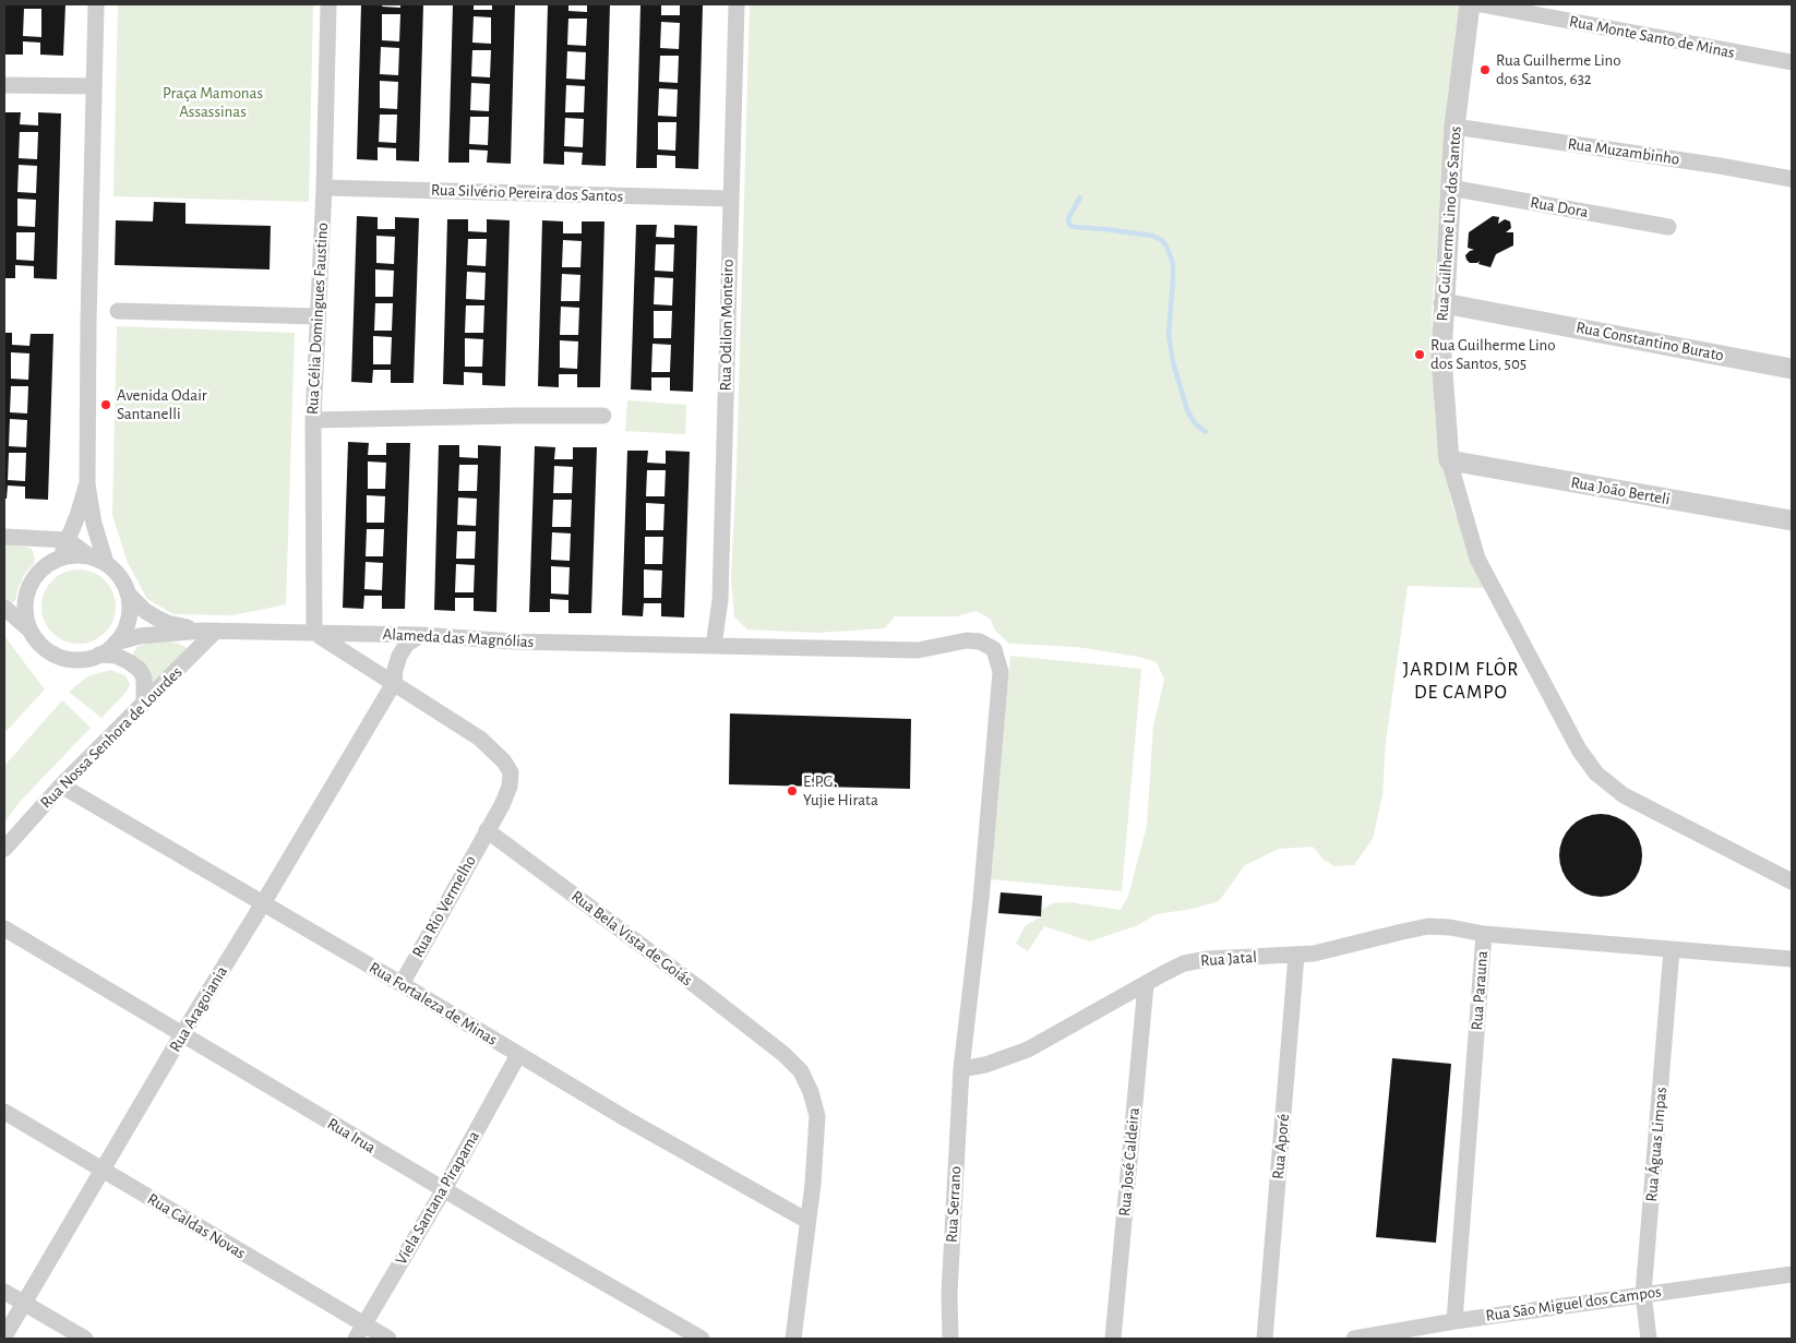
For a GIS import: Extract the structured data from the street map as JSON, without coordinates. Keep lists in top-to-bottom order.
{
  "streets": {
    "street": [
      "Rua Monte Santo de Minas",
      "Rua Muzambinho",
      "Rua Silvério Pereira dos Santos",
      "Rua Dora",
      "Rua Guilherme Lino dos Santos",
      "Rua Célia Domingues Faustino",
      "Rua Odilon Monteiro",
      "Rua Constantino Burato",
      "Rua João Berteli",
      "Alameda das Magnólias",
      "Rua Nossa Senhora de Lourdes",
      "Rua Rio Vermelho",
      "Rua Bela Vista de Goiás",
      "Rua Jatal",
      "Rua Parauna",
      "Rua Fortaleza de Minas",
      "Rua Aragoiania",
      "Rua Irua",
      "Rua Águas Limpas",
      "Rua Aporé",
      "Rua José Caldeira",
      "Viela Santana Pirapama",
      "Rua Serrano",
      "Rua Caldas Novas",
      "Rua São Miguel dos Campos"
    ]
  },
  "crossings": [
    ["Rua Muzambinho", "Rua Guilherme Lino dos Santos"],
    ["Rua Silvério Pereira dos Santos", "Rua Célia Domingues Faustino"],
    ["Rua Silvério Pereira dos Santos", "Rua Odilon Monteiro"],
    ["Rua Dora", "Rua Guilherme Lino dos Santos"],
    ["Rua Guilherme Lino dos Santos", "Rua Constantino Burato"],
    ["Rua Guilherme Lino dos Santos", "Rua João Berteli"],
    ["Rua Célia Domingues Faustino", "Alameda das Magnólias"],
    ["Rua Odilon Monteiro", "Alameda das Magnólias"],
    ["Alameda das Magnólias", "Rua Nossa Senhora de Lourdes"],
    ["Alameda das Magnólias", "Rua Jatal"],
    ["Alameda das Magnólias", "Rua Aragoiania"],
    ["Alameda das Magnólias", "Rua Serrano"],
    ["Rua Nossa Senhora de Lourdes", "Rua Fortaleza de Minas"],
    ["Rua Rio Vermelho", "Rua Bela Vista de Goiás"],
    ["Rua Rio Vermelho", "Rua Fortaleza de Minas"],
    ["Rua Bela Vista de Goiás", "Rua Fortaleza de Minas"],
    ["Rua Jatal", "Rua Parauna"],
    ["Rua Jatal", "Rua Aporé"],
    ["Rua Jatal", "Rua José Caldeira"],
    ["Rua Jatal", "Rua Serrano"],
    ["Rua Parauna", "Rua Águas Limpas"],
    ["Rua Parauna", "Rua São Miguel dos Campos"],
    ["Rua Fortaleza de Minas", "Rua Aragoiania"],
    ["Rua Fortaleza de Minas", "Viela Santana Pirapama"],
    ["Rua Aragoiania", "Rua Irua"],
    ["Rua Aragoiania", "Rua Caldas Novas"],
    ["Rua Irua", "Viela Santana Pirapama"],
    ["Rua Águas Limpas", "Rua São Miguel dos Campos"],
    ["Viela Santana Pirapama", "Rua Caldas Novas"]
  ],
  "districts": ["JARDIM FLÔR DE CAMPO"],
  "parks": ["Praça Mamonas Assassinas"],
  "places": [
    "Rua Guilherme Lino dos Santos, 632",
    "Rua Guilherme Lino dos Santos, 505",
    "Avenida Odair Santanelli",
    "E.P.G. Yujie Hirata"
  ]
}
